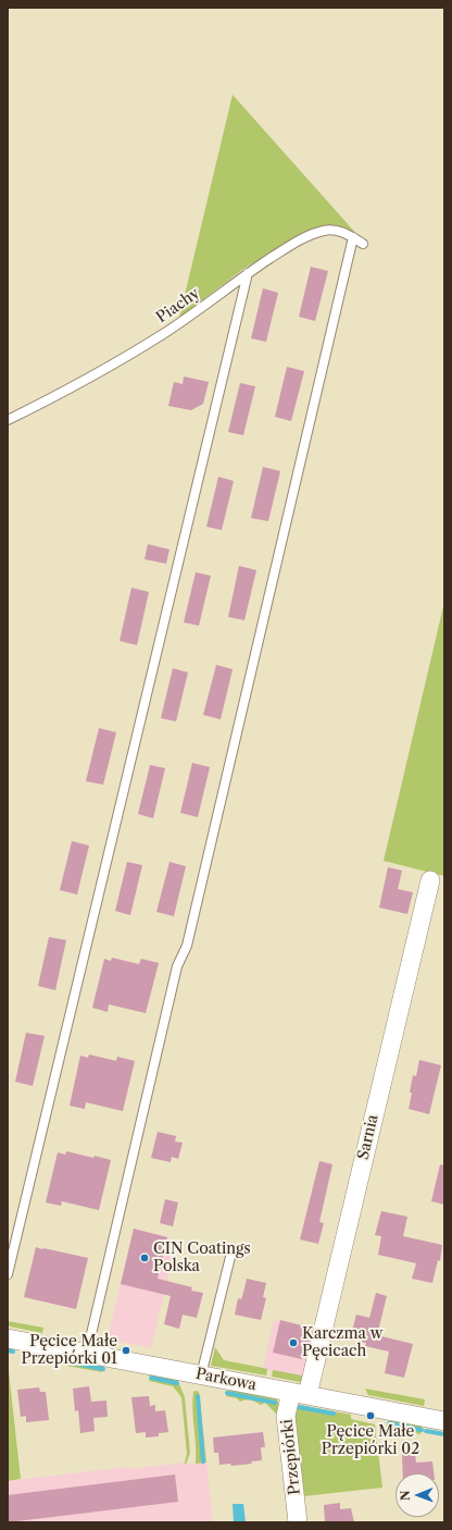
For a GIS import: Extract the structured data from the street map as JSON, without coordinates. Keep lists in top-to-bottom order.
{
  "streets": {
    "street": ["Sarnia", "Parkowa", "Przepiórki"],
    "lane": ["Piachy"]
  },
  "crossings": [
    ["Sarnia", "Parkowa"],
    ["Sarnia", "Przepiórki"],
    ["Parkowa", "Przepiórki"]
  ],
  "places": [
    "CIN Coatings Polska",
    "Karczma w Pęcicach",
    "Pęcice Małe Przepiórki 01",
    "Pęcice Małe Przepiórki 02"
  ],
  "north": "left"
}
